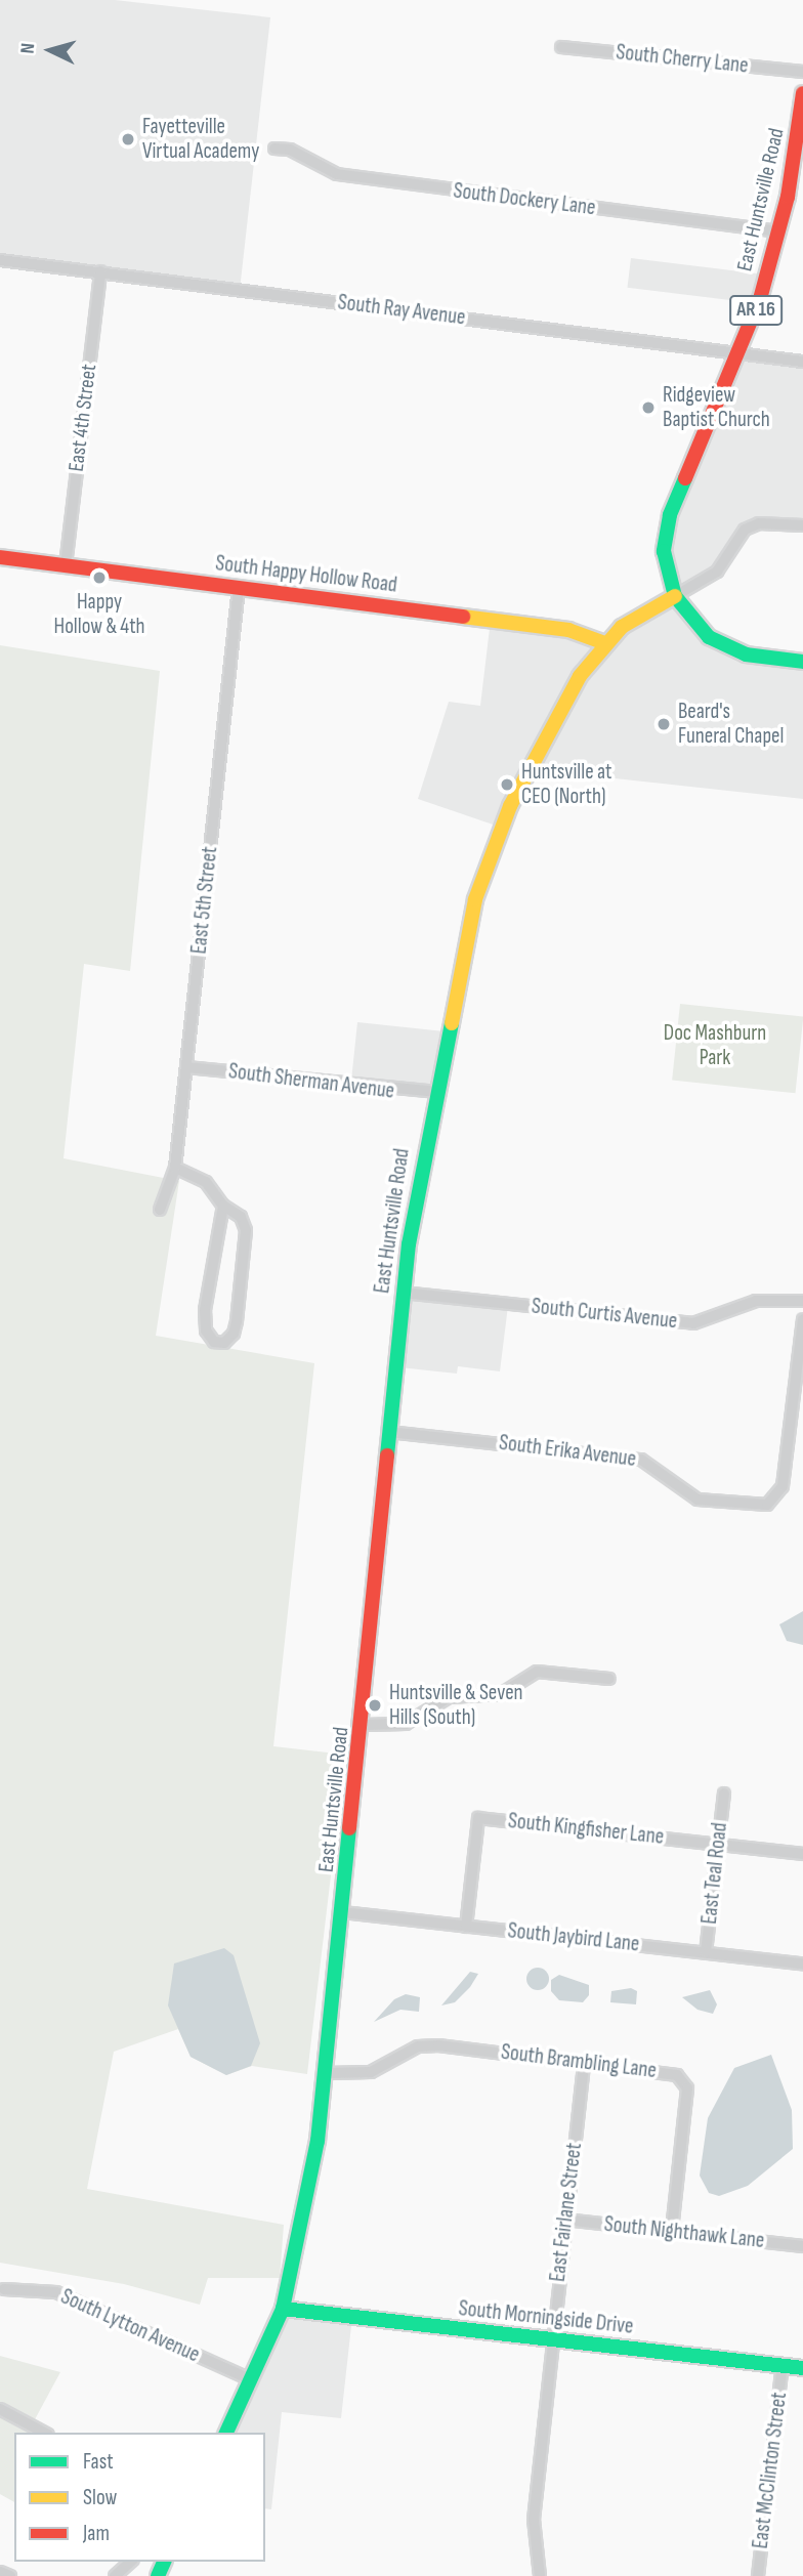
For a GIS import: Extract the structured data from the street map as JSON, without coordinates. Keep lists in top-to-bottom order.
{
  "streets": {
    "main road": [
      "East Huntsville Road",
      "AR 16",
      "South Happy Hollow Road",
      "South Morningside Drive"
    ],
    "street": [
      "South Cherry Lane",
      "South Dockery Lane",
      "South Ray Avenue",
      "East 4th Street",
      "East 5th Street",
      "South Sherman Avenue",
      "South Curtis Avenue",
      "South Erika Avenue",
      "South Kingfisher Lane",
      "East Teal Road",
      "South Jaybird Lane",
      "South Brambling Lane",
      "East Fairlane Street",
      "South Nighthawk Lane",
      "South Lytton Avenue",
      "East McClinton Street"
    ]
  },
  "crossings": [
    ["South Dockery Lane", "East Huntsville Road"],
    ["East Huntsville Road", "South Ray Avenue"],
    ["East Huntsville Road", "AR 16"],
    ["East Huntsville Road", "South Happy Hollow Road"],
    ["East Huntsville Road", "South Sherman Avenue"],
    ["East Huntsville Road", "South Curtis Avenue"],
    ["East Huntsville Road", "South Erika Avenue"],
    ["East Huntsville Road", "South Jaybird Lane"],
    ["East Huntsville Road", "South Brambling Lane"],
    ["East Huntsville Road", "South Morningside Drive"],
    ["East Huntsville Road", "South Lytton Avenue"],
    ["South Ray Avenue", "East 4th Street"],
    ["East 4th Street", "South Happy Hollow Road"],
    ["South Happy Hollow Road", "East 5th Street"],
    ["East 5th Street", "South Sherman Avenue"],
    ["South Kingfisher Lane", "East Teal Road"],
    ["South Kingfisher Lane", "South Jaybird Lane"],
    ["East Teal Road", "South Jaybird Lane"],
    ["South Brambling Lane", "East Fairlane Street"],
    ["South Brambling Lane", "South Nighthawk Lane"],
    ["East Fairlane Street", "South Nighthawk Lane"],
    ["East Fairlane Street", "South Morningside Drive"],
    ["South Morningside Drive", "East McClinton Street"]
  ],
  "parks": ["Doc Mashburn Park"],
  "places": [
    "Fayetteville Virtual Academy",
    "Ridgeview Baptist Church",
    "Happy Hollow & 4th",
    "Beard's Funeral Chapel",
    "Huntsville at CEO (North)",
    "Huntsville & Seven Hills (South)"
  ],
  "legend": ["Fast", "Slow", "Jam"],
  "north": "left"
}
